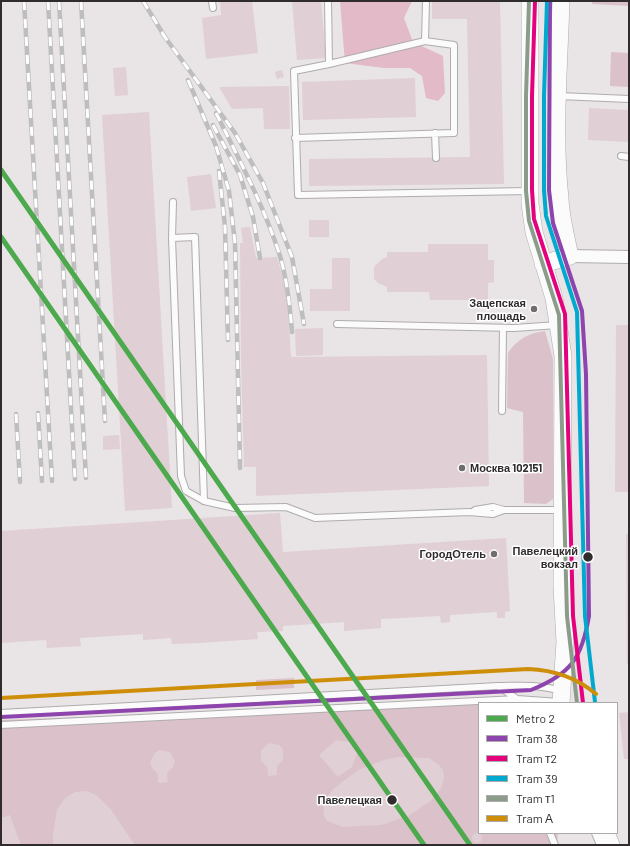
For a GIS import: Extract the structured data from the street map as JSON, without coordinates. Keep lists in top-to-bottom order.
{
  "places": [
    "Зацепская площадь",
    "Москва 102151",
    "ГородОтель",
    "Павелецкий вокзал",
    "Павелецкая"
  ],
  "lines": [
    "tram line 38",
    "tram line т2",
    "tram line 39",
    "tram line т1",
    "metro line 2",
    "tram line А"
  ],
  "legend": [
    "Metro 2",
    "Tram 38",
    "Tram т2",
    "Tram 39",
    "Tram т1",
    "Tram А"
  ]
}
